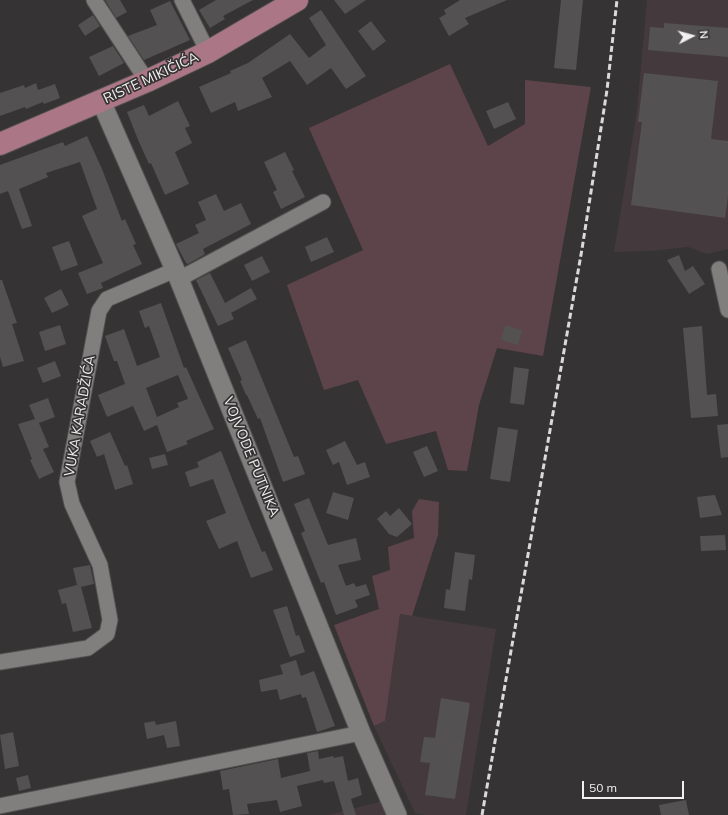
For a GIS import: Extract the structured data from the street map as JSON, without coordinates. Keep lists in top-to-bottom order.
{
  "streets": {
    "main road": ["RISTE MIKIČIĆA"],
    "street": ["VUKA KARADŽIĆA", "VOJVODE PUTNIKA"]
  },
  "crossings": [
    ["RISTE MIKIČIĆA", "VOJVODE PUTNIKA"],
    ["VUKA KARADŽIĆA", "VOJVODE PUTNIKA"]
  ],
  "scale_bar": "50 m",
  "north": "right"
}
